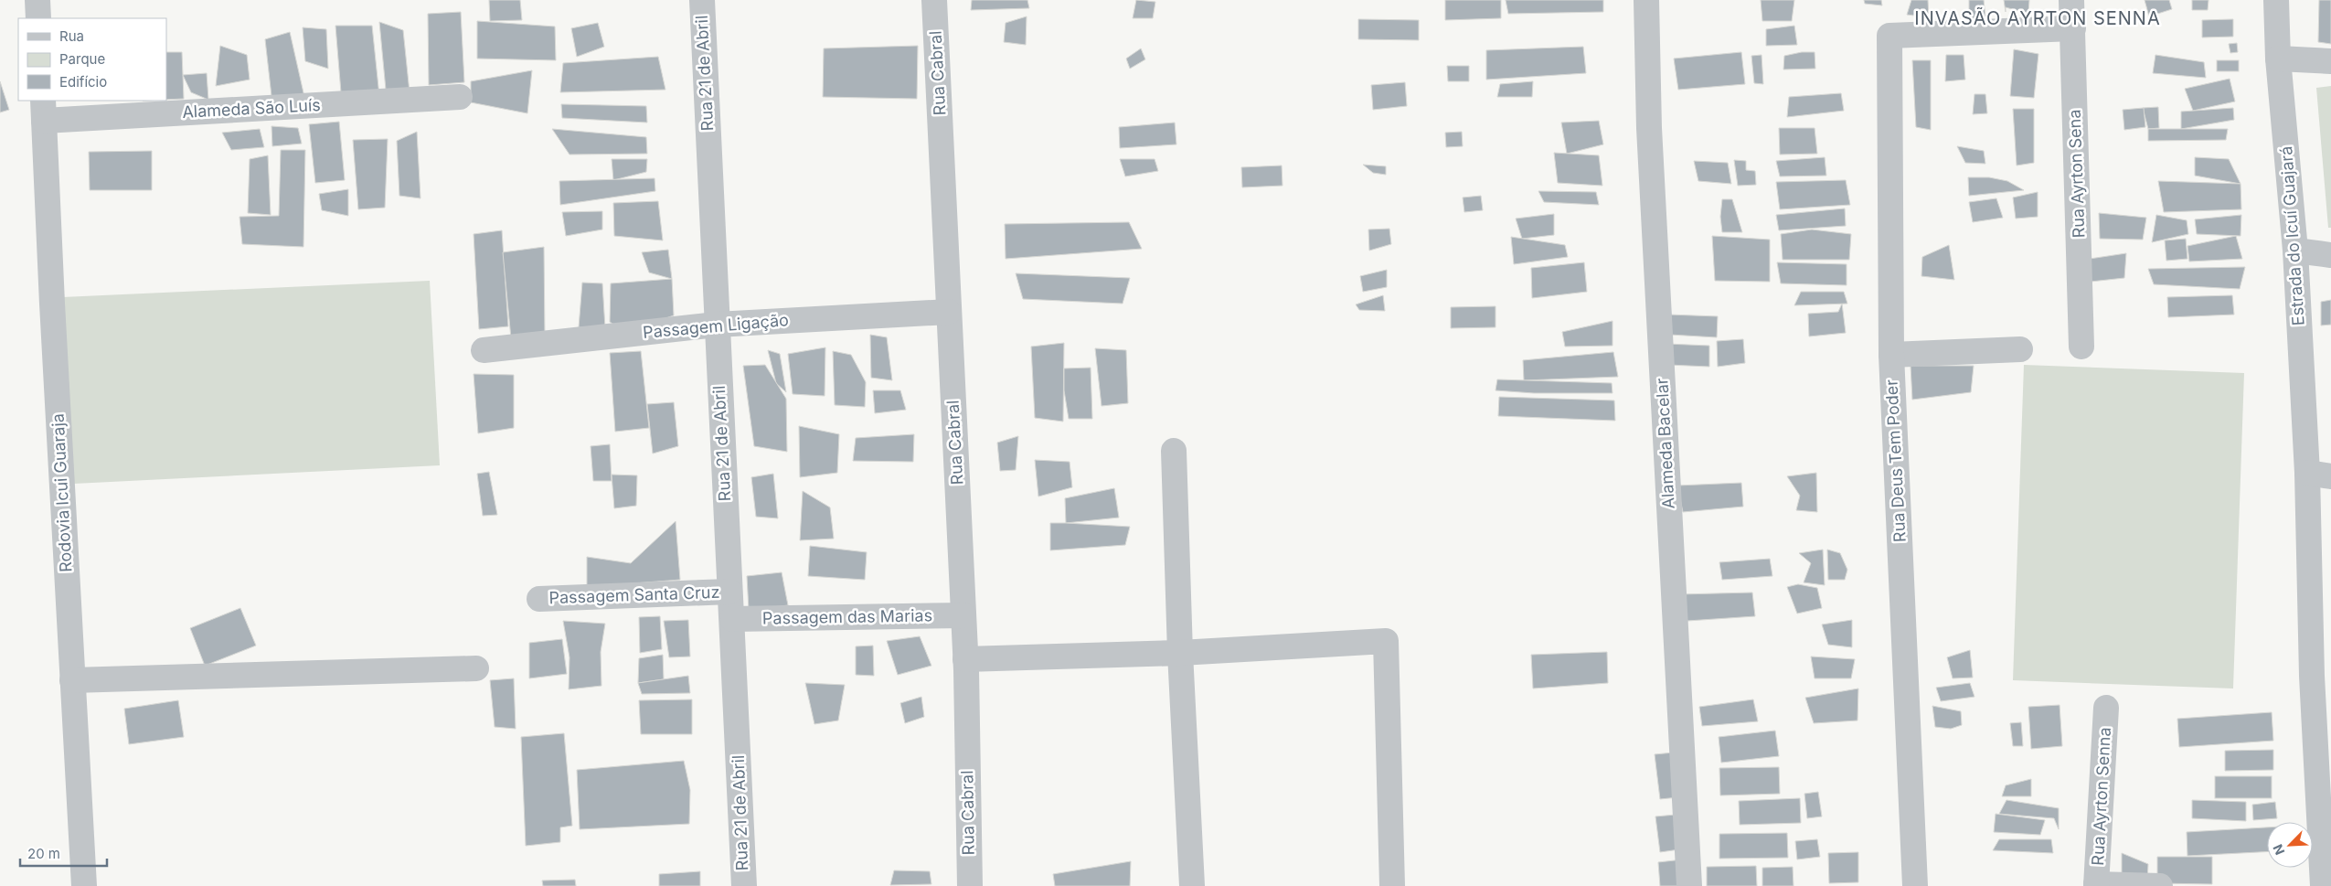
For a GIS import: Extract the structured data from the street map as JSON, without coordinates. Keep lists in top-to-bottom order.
{
  "streets": {
    "street": [
      "Rua 21 de Abril",
      "Rua Cabral",
      "Alameda São Luís",
      "Rua Ayrton Sena",
      "Estrada do Icuí Guajará",
      "Passagem Ligação",
      "Alameda Bacelar",
      "Rua Deus Tem Poder",
      "Rodovia Icui Guaraja",
      "Passagem Santa Cruz",
      "Passagem das Marias",
      "Rua Ayrton Senna"
    ]
  },
  "crossings": [
    ["Rua 21 de Abril", "Passagem Ligação"],
    ["Rua 21 de Abril", "Passagem Santa Cruz"],
    ["Rua 21 de Abril", "Passagem das Marias"],
    ["Rua Cabral", "Passagem Ligação"],
    ["Rua Cabral", "Passagem das Marias"],
    ["Alameda São Luís", "Rodovia Icui Guaraja"],
    ["Rua Ayrton Sena", "Rua Deus Tem Poder"]
  ],
  "districts": ["INVASÃO AYRTON SENNA"],
  "legend": ["Rua", "Parque", "Edifício"],
  "scale_bar": "20 m",
  "north": "bottom left"
}
